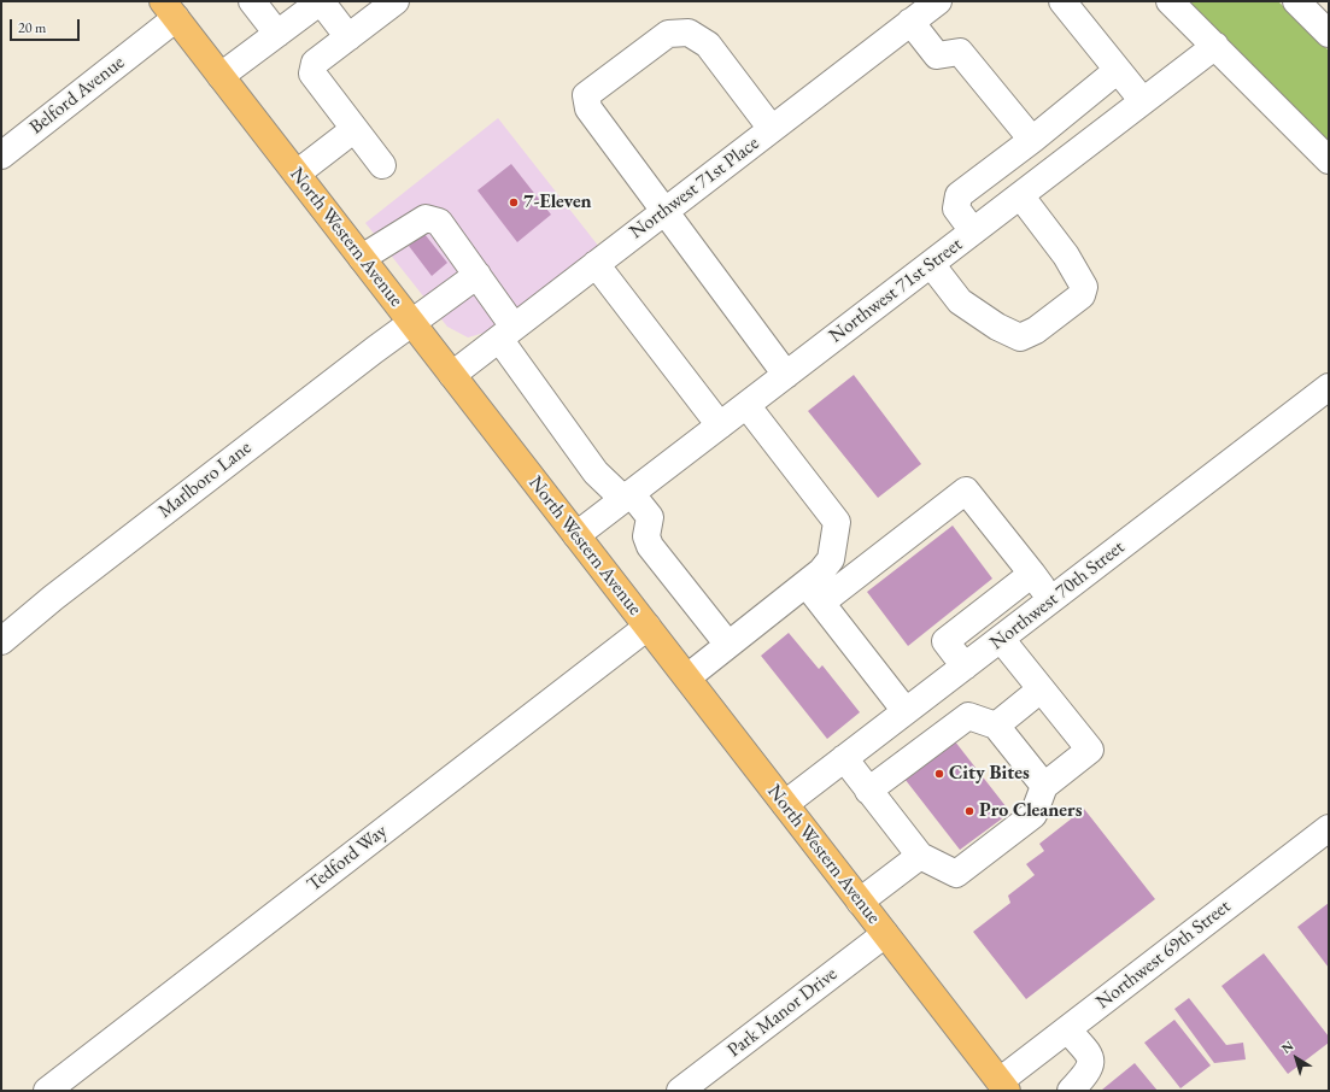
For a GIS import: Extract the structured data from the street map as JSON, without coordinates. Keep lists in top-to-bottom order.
{
  "streets": {
    "main road": ["North Western Avenue"],
    "street": [
      "Belford Avenue",
      "Northwest 71st Place",
      "Northwest 71st Street",
      "Marlboro Lane",
      "Northwest 70th Street",
      "Tedford Way",
      "Northwest 69th Street",
      "Park Manor Drive"
    ]
  },
  "crossings": [
    ["Belford Avenue", "North Western Avenue"],
    ["Northwest 71st Place", "North Western Avenue"],
    ["North Western Avenue", "Northwest 71st Street"],
    ["North Western Avenue", "Marlboro Lane"],
    ["North Western Avenue", "Northwest 70th Street"],
    ["North Western Avenue", "Tedford Way"],
    ["North Western Avenue", "Northwest 69th Street"],
    ["North Western Avenue", "Park Manor Drive"]
  ],
  "places": ["7-Eleven", "City Bites", "Pro Cleaners"],
  "scale_bar": "20 m",
  "north": "top left"
}
